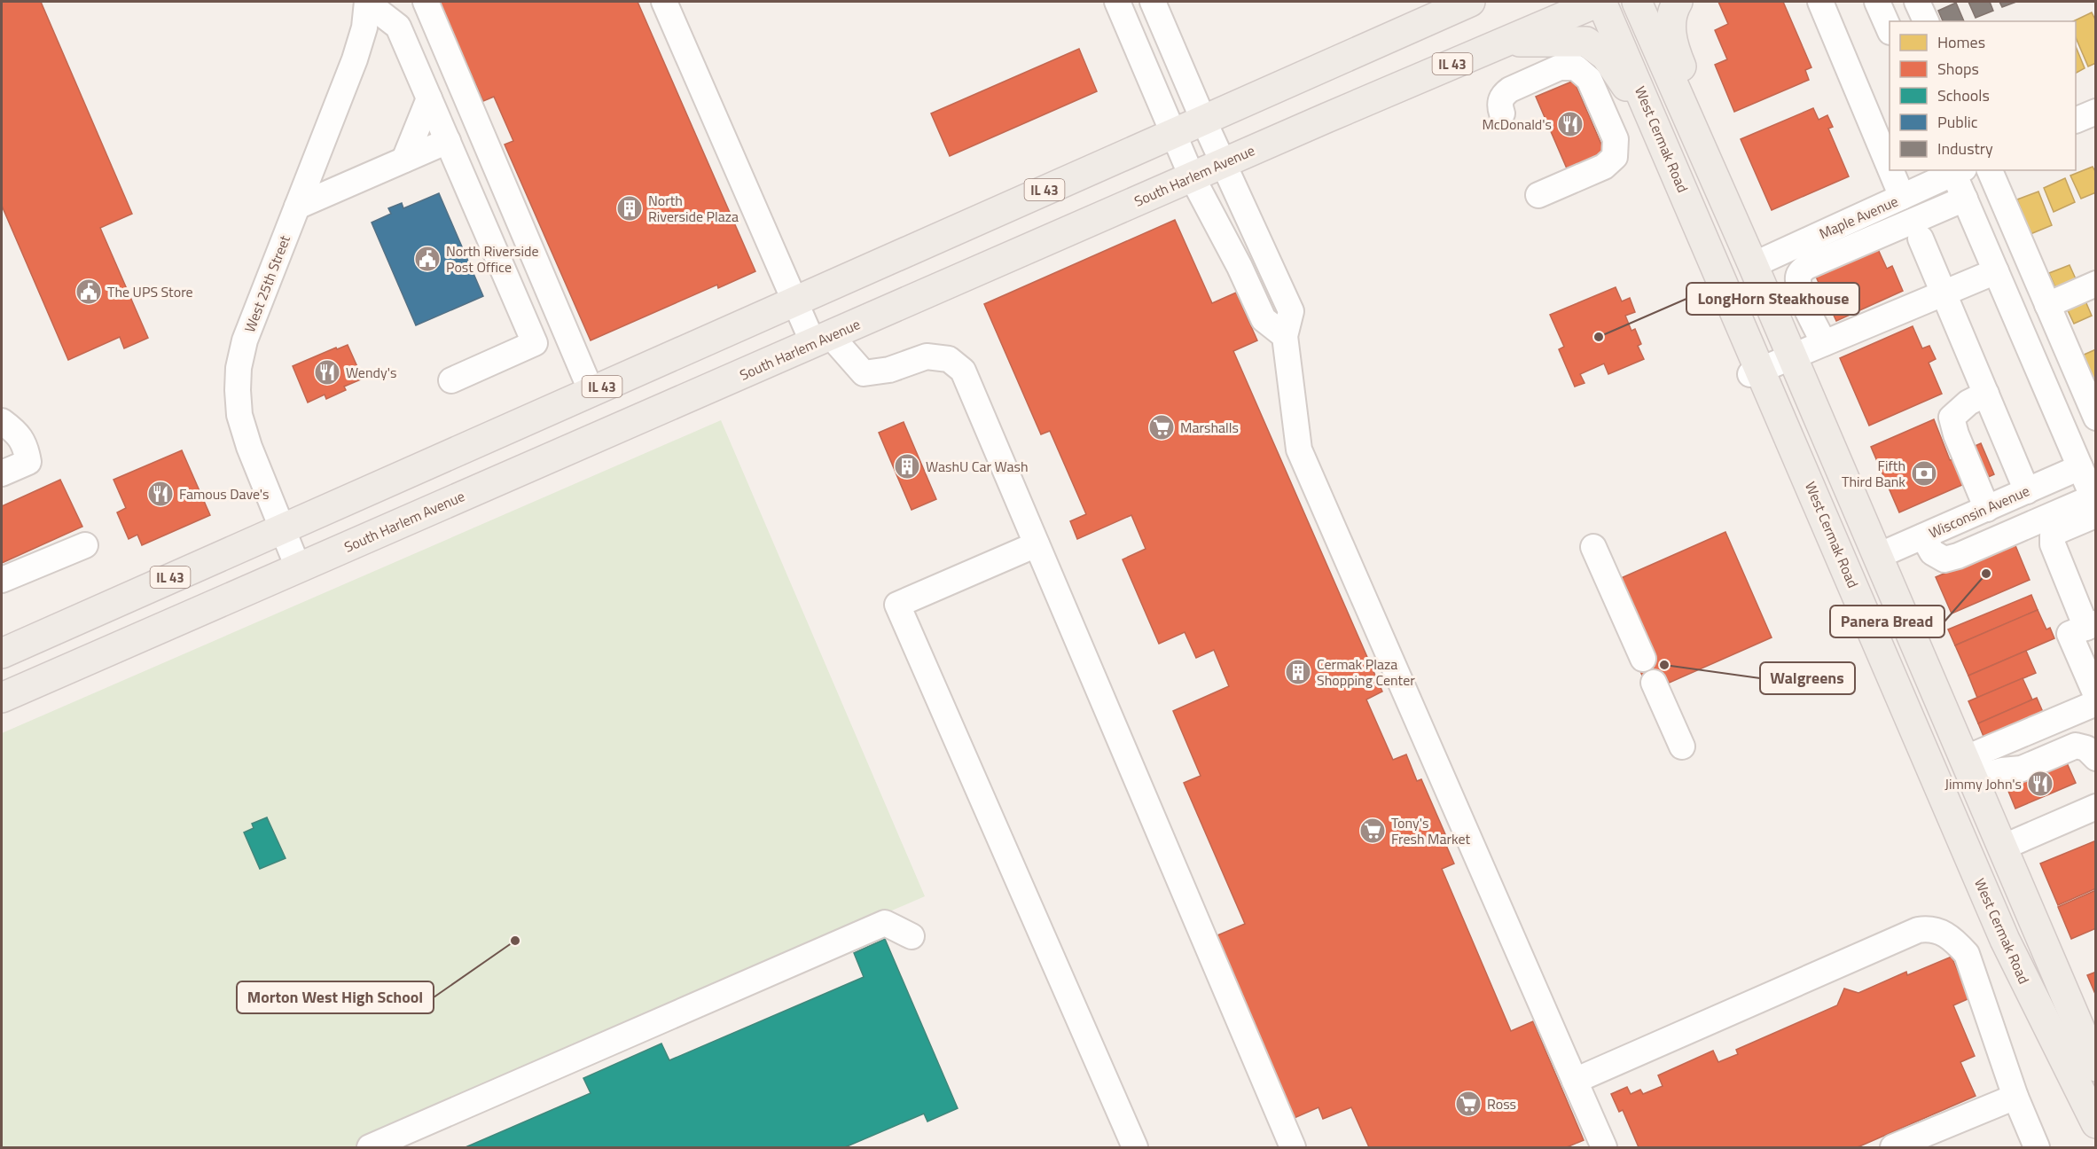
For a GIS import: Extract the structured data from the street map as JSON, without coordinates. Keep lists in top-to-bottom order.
{
  "streets": {
    "main road": ["IL 43", "West Cermak Road", "South Harlem Avenue"],
    "street": ["Maple Avenue", "West 25th Street", "Wisconsin Avenue"]
  },
  "crossings": [
    ["IL 43", "West 25th Street"],
    ["West Cermak Road", "South Harlem Avenue"],
    ["South Harlem Avenue", "West 25th Street"]
  ],
  "places": {
    "restaurant": [
      "McDonald's",
      "Wendy's",
      "Famous Dave's",
      "Jimmy John's"
    ],
    "building": ["North Riverside Plaza", "WashU Car Wash", "Cermak Plaza Shopping Center"],
    "public building": ["North Riverside Post Office", "The UPS Store"],
    "other": [
      "LongHorn Steakhouse",
      "Panera Bread",
      "Walgreens",
      "Morton West High School"
    ],
    "supermarket": ["Marshalls", "Tony's Fresh Market", "Ross"],
    "bank": ["Fifth Third Bank"]
  },
  "legend": [
    "Homes",
    "Shops",
    "Schools",
    "Public",
    "Industry"
  ]
}
